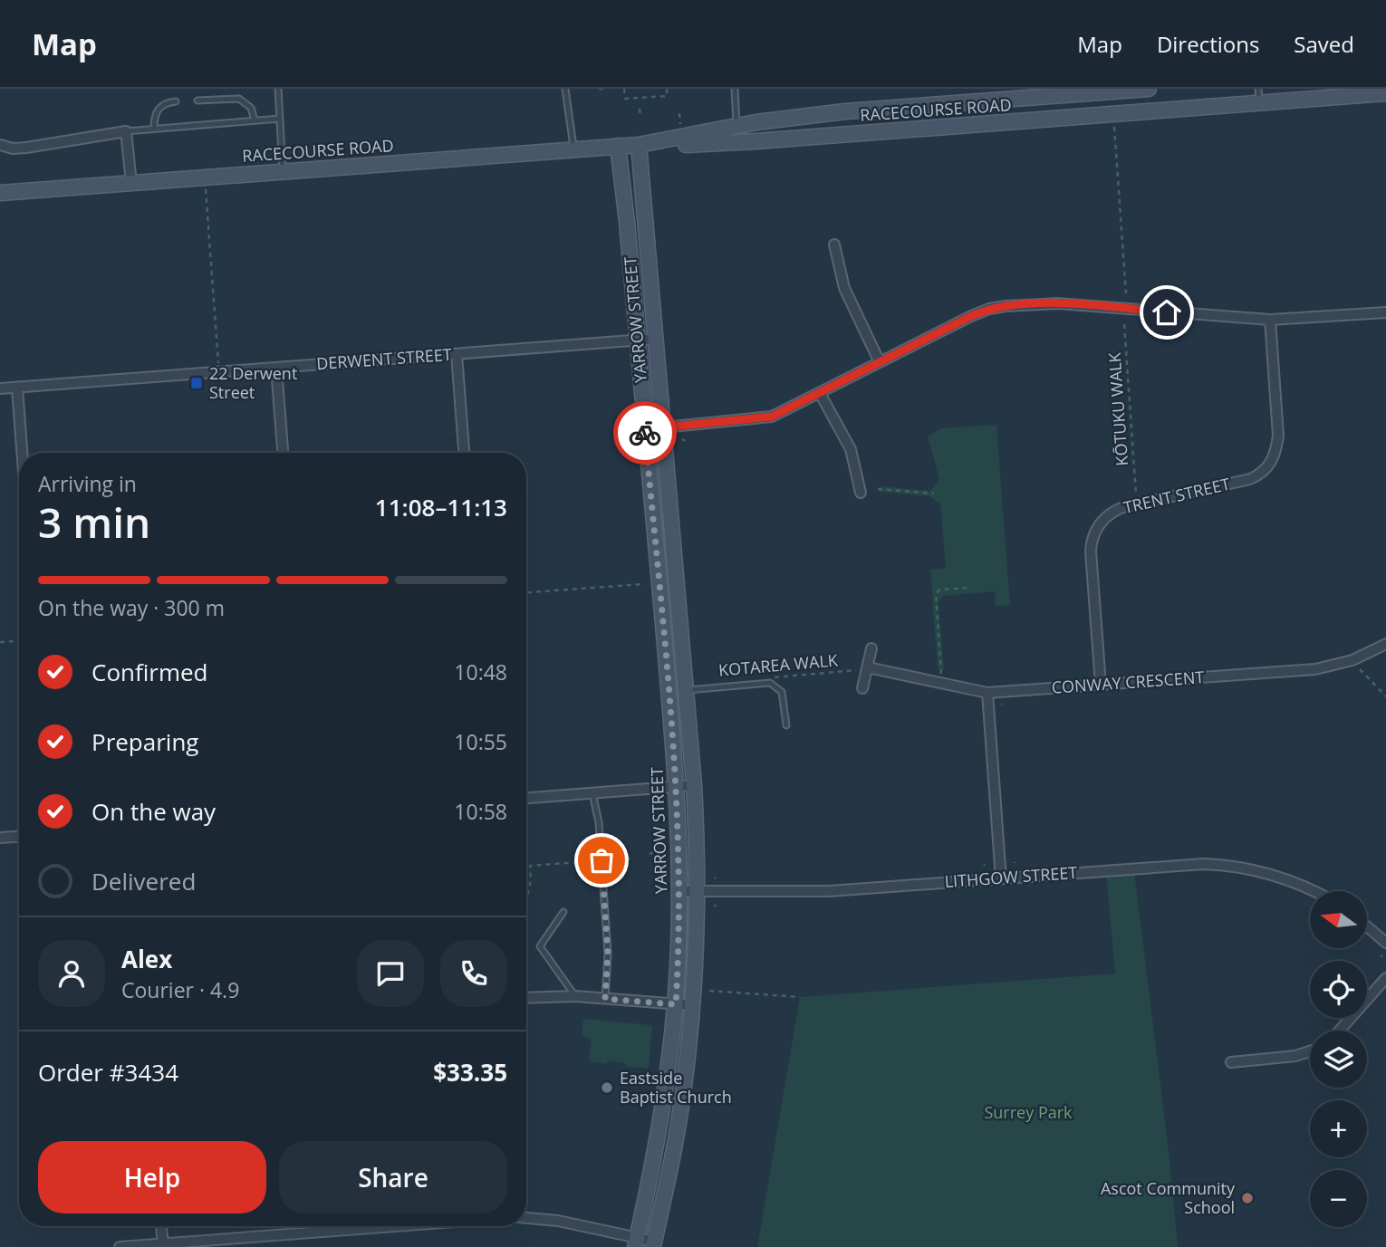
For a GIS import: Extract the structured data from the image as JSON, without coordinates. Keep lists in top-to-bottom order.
{
  "streets": {
    "street": [
      "RACECOURSE ROAD",
      "YARROW STREET",
      "DERWENT STREET",
      "TRENT STREET",
      "CONWAY CRESCENT",
      "LITHGOW STREET"
    ],
    "path": ["KŌTUKU WALK", "KOTAREA WALK"]
  },
  "crossings": [
    ["RACECOURSE ROAD", "YARROW STREET"],
    ["YARROW STREET", "DERWENT STREET"],
    ["YARROW STREET", "LITHGOW STREET"],
    ["TRENT STREET", "CONWAY CRESCENT"]
  ],
  "parks": ["Surrey Park"],
  "places": {
    "transit": ["22 Derwent Street"],
    "other": ["Eastside Baptist Church", "Ascot Community School"]
  },
  "north": "left",
  "page": {
    "header": "Map",
    "nav": ["Map", "Directions", "Saved"],
    "heading": ["3 min", "Arriving in", "11:08–11:13"],
    "panel": [
      "Alex",
      "Courier · 4.9",
      "Order #3434",
      "$33.35"
    ],
    "bar": "On the way · 300 m",
    "list": [
      ["Confirmed", "10:48"],
      ["Preparing", "10:55"],
      ["On the way", "10:58"],
      "Delivered"
    ],
    "map_buttons": ["+", "−"],
    "buttons": ["Help", "Share"]
  }
}
